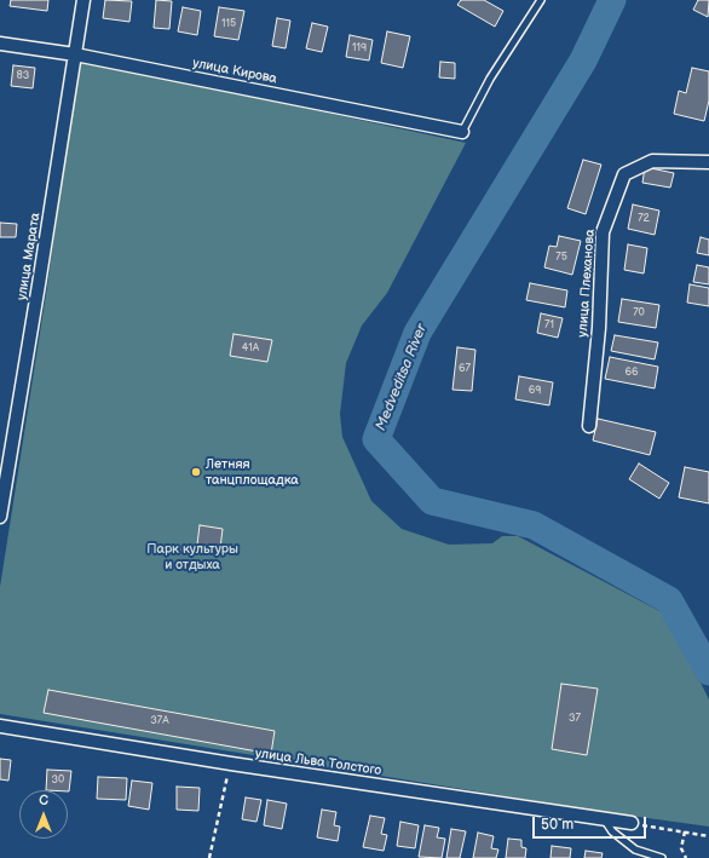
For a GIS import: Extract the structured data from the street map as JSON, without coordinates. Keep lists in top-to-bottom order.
{
  "streets": {
    "street": [
      "улица Кирова",
      "улица Марата",
      "улица Плеханова",
      "улица Льва Толстого"
    ]
  },
  "crossings": [
    ["улица Кирова", "улица Марата"]
  ],
  "water": ["Medveditsa River"],
  "parks": ["Парк культуры и отдыха"],
  "places": ["Летняя танцплощадка"],
  "house_numbers": [
    "115",
    "119",
    "83",
    "72",
    "75",
    "70",
    "71",
    "41А",
    "67",
    "66",
    "69",
    "37",
    "37А",
    "30"
  ],
  "scale_bar": "50 m",
  "north": "top"
}
